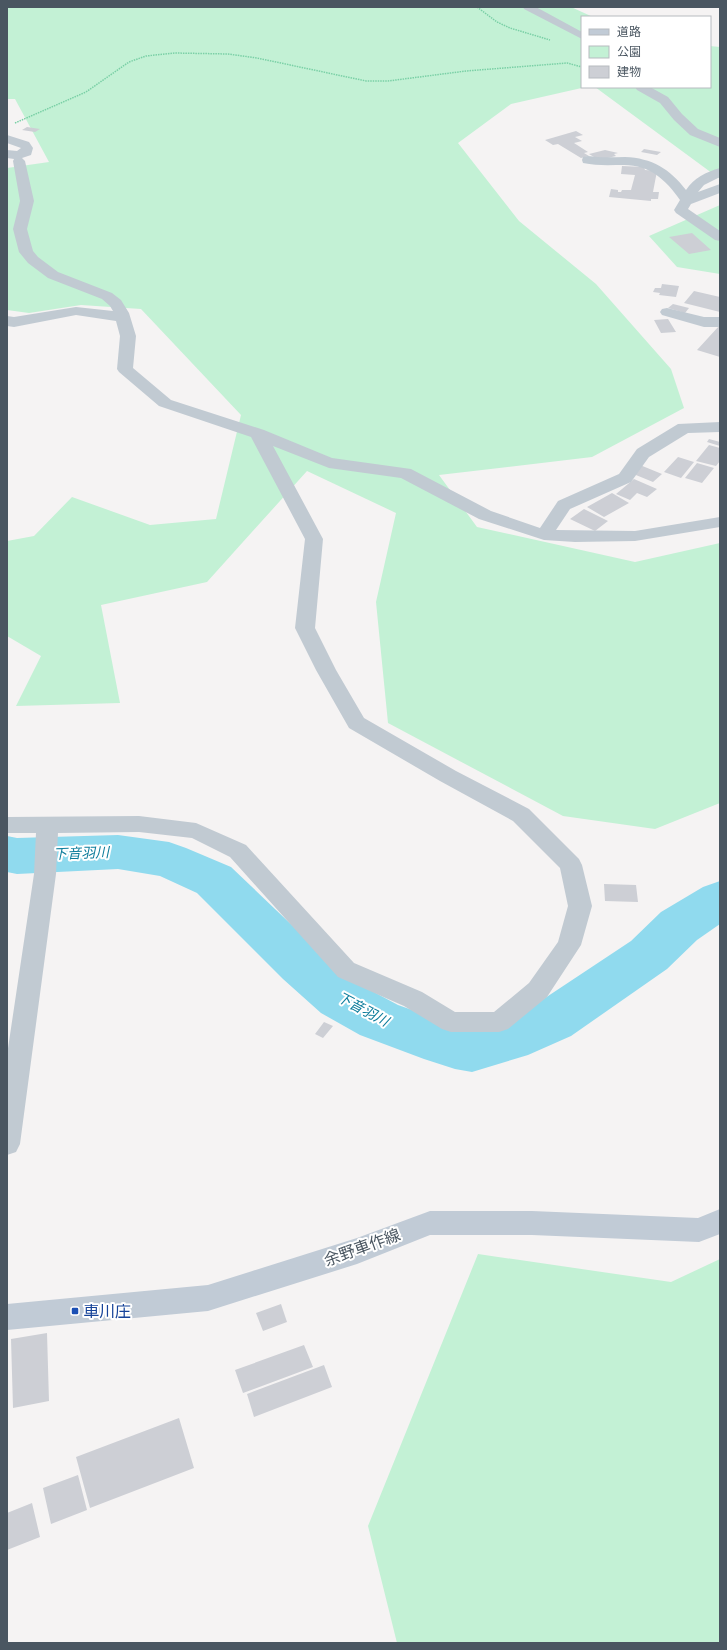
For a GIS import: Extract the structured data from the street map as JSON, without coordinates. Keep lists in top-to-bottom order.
{
  "streets": {
    "main road": ["余野車作線"]
  },
  "water": ["下音羽川"],
  "places": {
    "transit": ["車川庄"]
  },
  "legend": ["道路", "公園", "建物"]
}
